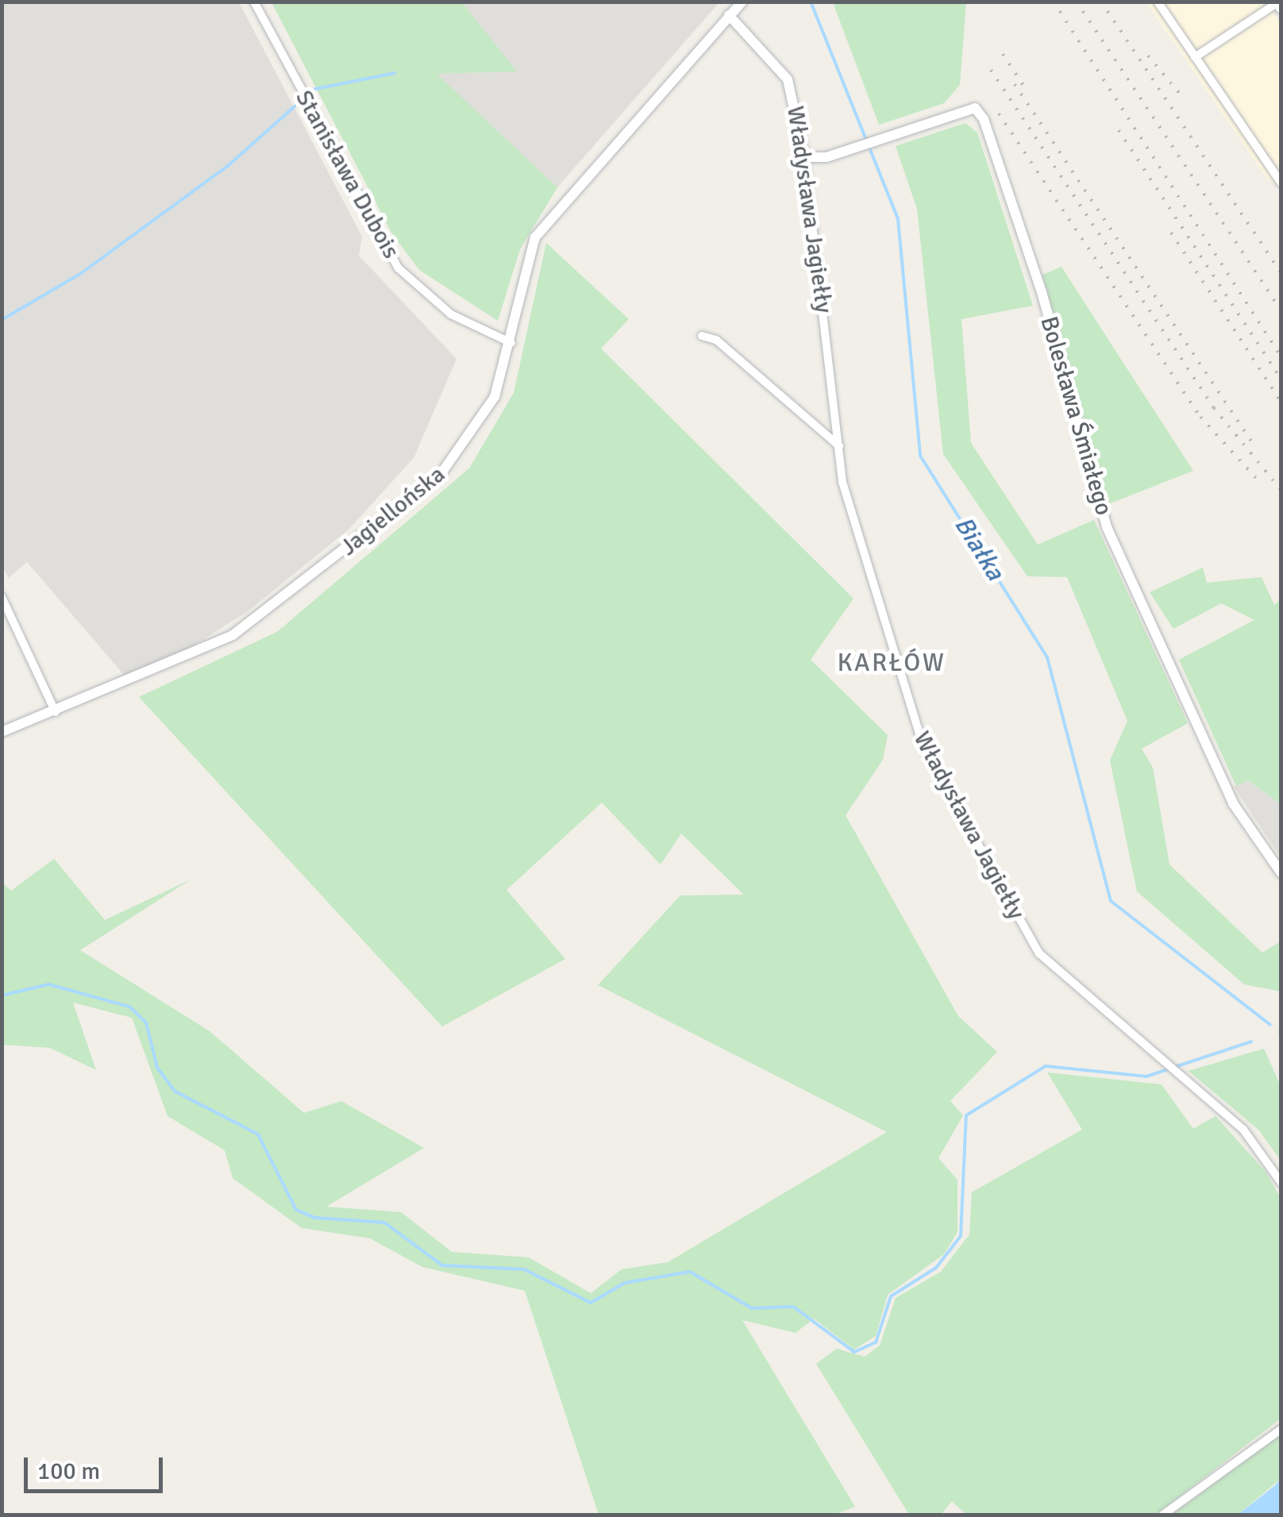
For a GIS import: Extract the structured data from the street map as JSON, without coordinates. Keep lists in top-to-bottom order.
{
  "streets": {
    "street": [
      "Stanisława Dubois",
      "Władysława Jagiełły",
      "Bolesława Śmiałego",
      "Jagiellońska"
    ]
  },
  "crossings": [
    ["Stanisława Dubois", "Jagiellońska"],
    ["Władysława Jagiełły", "Bolesława Śmiałego"],
    ["Władysława Jagiełły", "Jagiellońska"]
  ],
  "districts": ["KARŁÓW"],
  "water": ["Białka"],
  "scale_bar": "100 m"
}
